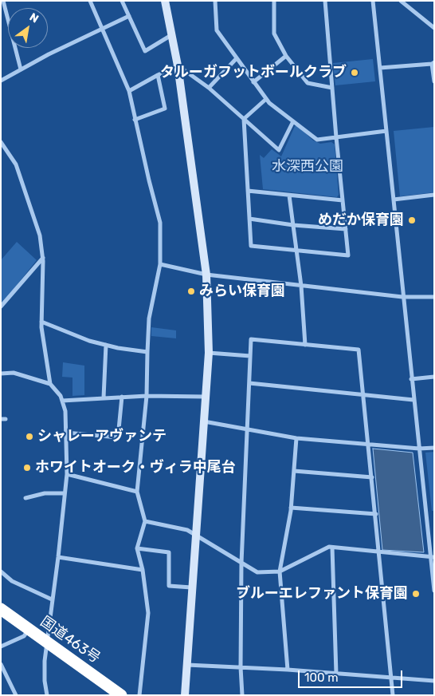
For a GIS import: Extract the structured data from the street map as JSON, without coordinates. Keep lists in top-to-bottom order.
{
  "streets": {
    "highway": ["国道463号"]
  },
  "parks": ["水深西公園"],
  "places": [
    "タルーガフットボールクラブ",
    "めだか保育園",
    "みらい保育園",
    "シャレーアヴァンテ",
    "ホワイトオーク・ヴィラ中尾台",
    "ブルーエレファント保育園"
  ],
  "scale_bar": "100 m",
  "north": "top right"
}
